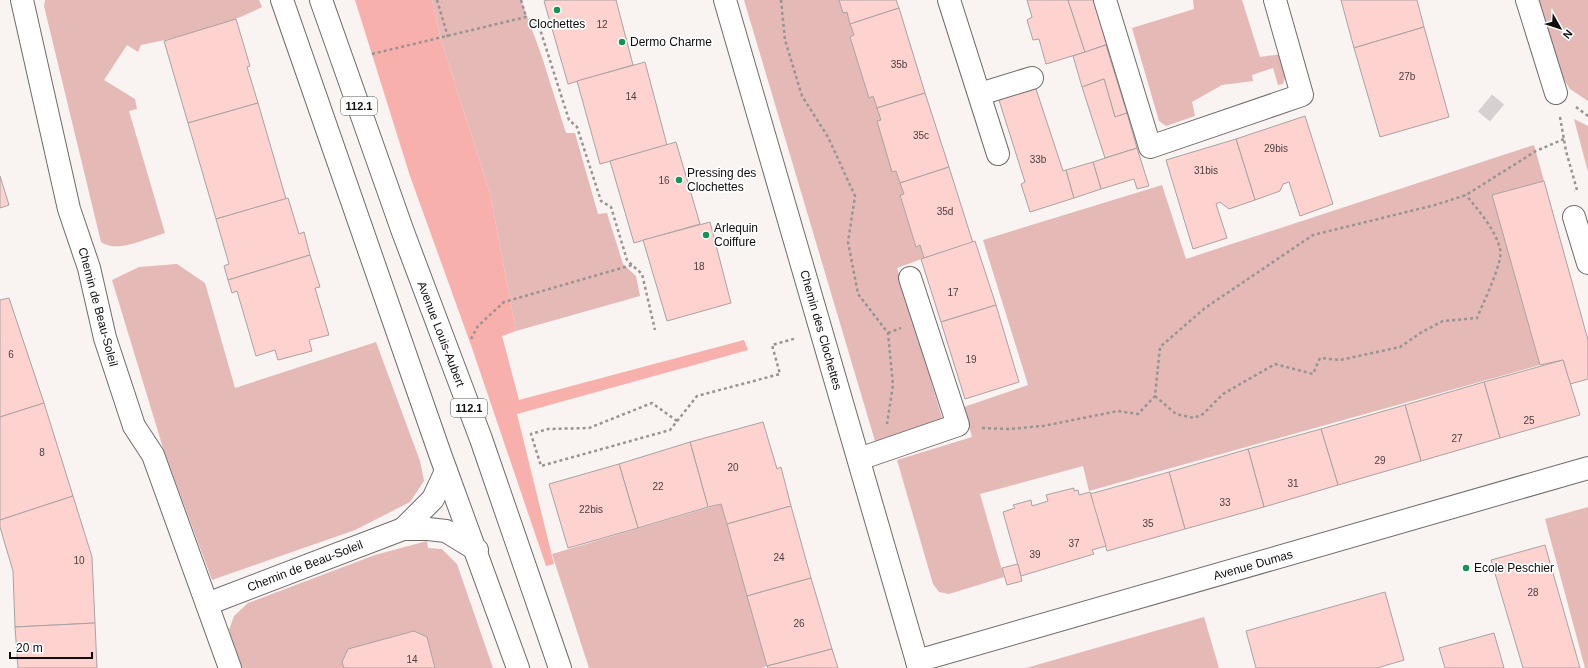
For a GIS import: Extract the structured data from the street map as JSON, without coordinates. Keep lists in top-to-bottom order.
{
  "streets": {
    "street": [
      "112.1",
      "Chemin de Beau-Soleil",
      "Chemin des Clochettes",
      "Avenue Louis-Aubert",
      "Avenue Dumas"
    ]
  },
  "crossings": [
    ["Chemin des Clochettes", "Avenue Dumas"]
  ],
  "places": [
    "Clochettes",
    "Dermo Charme",
    "Pressing des Clochettes",
    "Arlequin Coiffure",
    "Ecole Peschier"
  ],
  "house_numbers": [
    "12",
    "35b",
    "27b",
    "14",
    "35c",
    "29bis",
    "33b",
    "31bis",
    "16",
    "35d",
    "18",
    "17",
    "6",
    "19",
    "25",
    "27",
    "8",
    "29",
    "20",
    "31",
    "22",
    "33",
    "22bis",
    "35",
    "37",
    "39",
    "24",
    "10",
    "28",
    "26",
    "14"
  ],
  "scale_bar": "20 m",
  "north": "bottom right"
}
